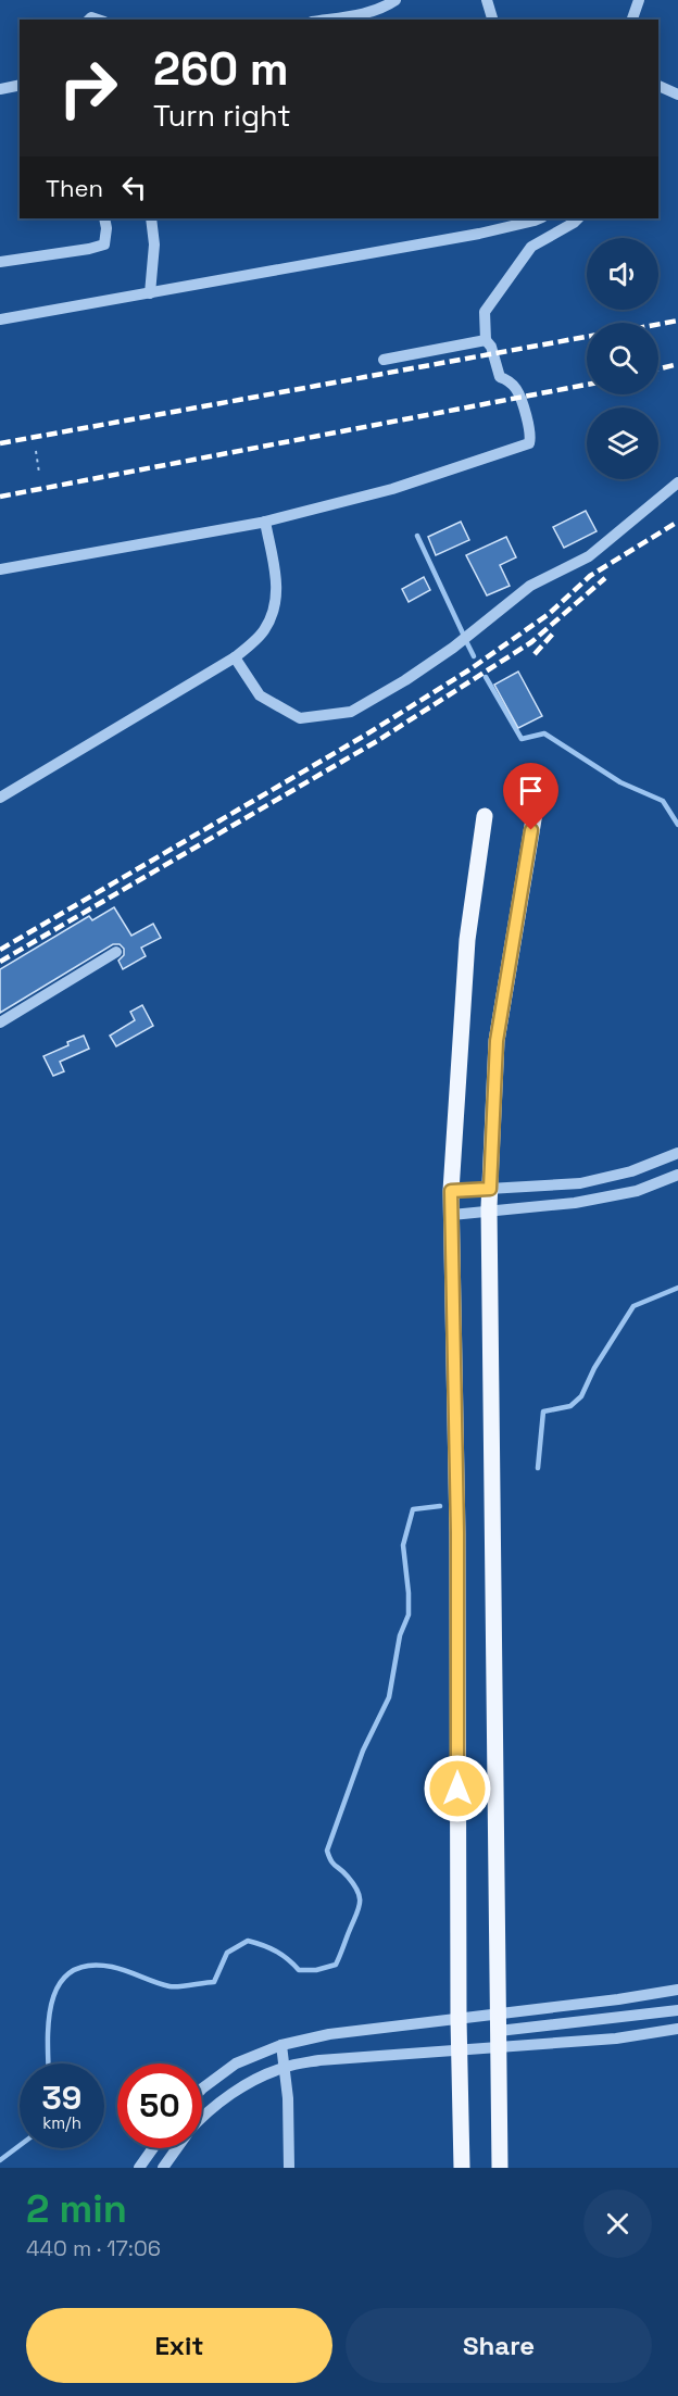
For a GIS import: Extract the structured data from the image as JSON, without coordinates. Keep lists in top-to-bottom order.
{
  "page": {
    "turn": ["260 m", "Turn right"],
    "then": "Then",
    "speed": "39 km/h",
    "limit": "50",
    "heading": ["2 min", "440 m · 17:06"],
    "buttons": ["Exit", "Share"]
  }
}
